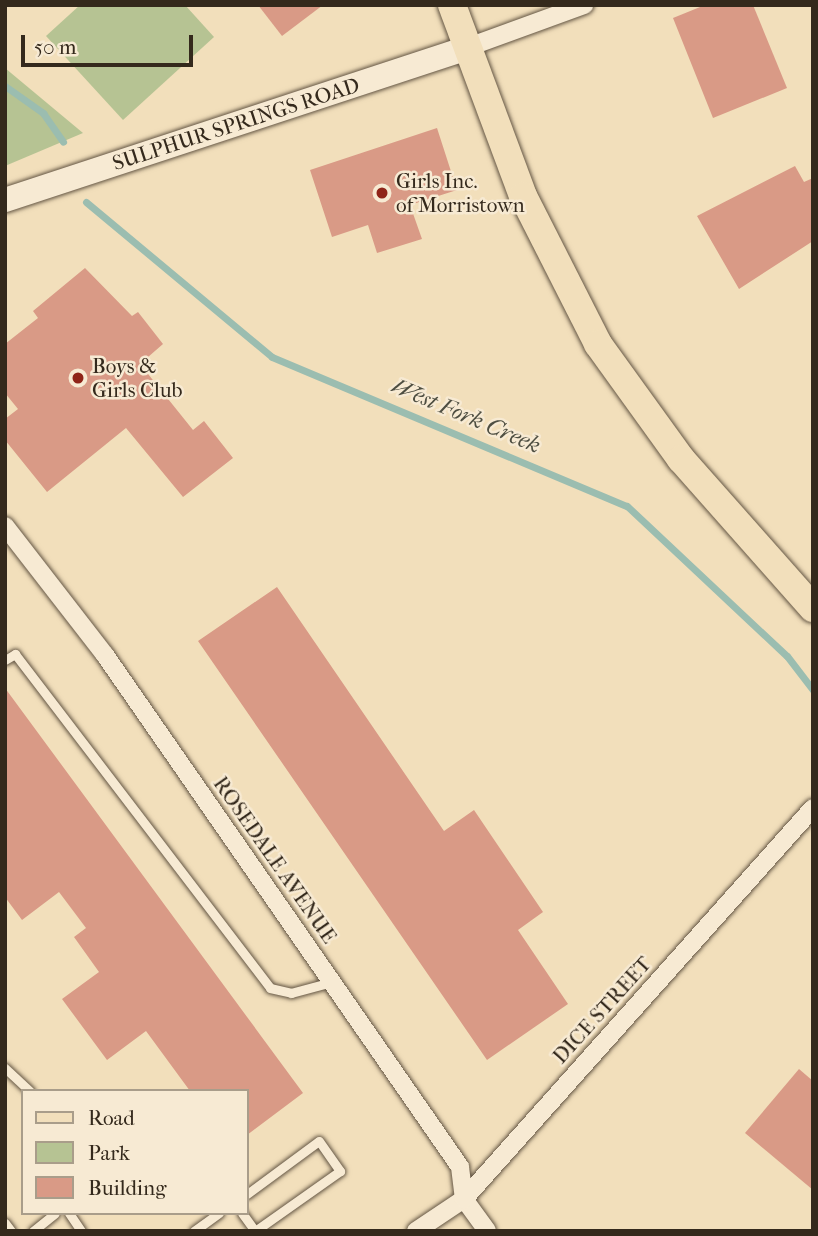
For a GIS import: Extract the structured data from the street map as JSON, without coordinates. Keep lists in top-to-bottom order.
{
  "streets": {
    "street": ["SULPHUR SPRINGS ROAD", "ROSEDALE AVENUE", "DICE STREET"]
  },
  "crossings": [
    ["ROSEDALE AVENUE", "DICE STREET"]
  ],
  "water": ["West Fork Creek"],
  "places": ["Girls Inc. of Morristown", "Boys & Girls Club"],
  "legend": ["Road", "Park", "Building"],
  "scale_bar": "50 m"
}
